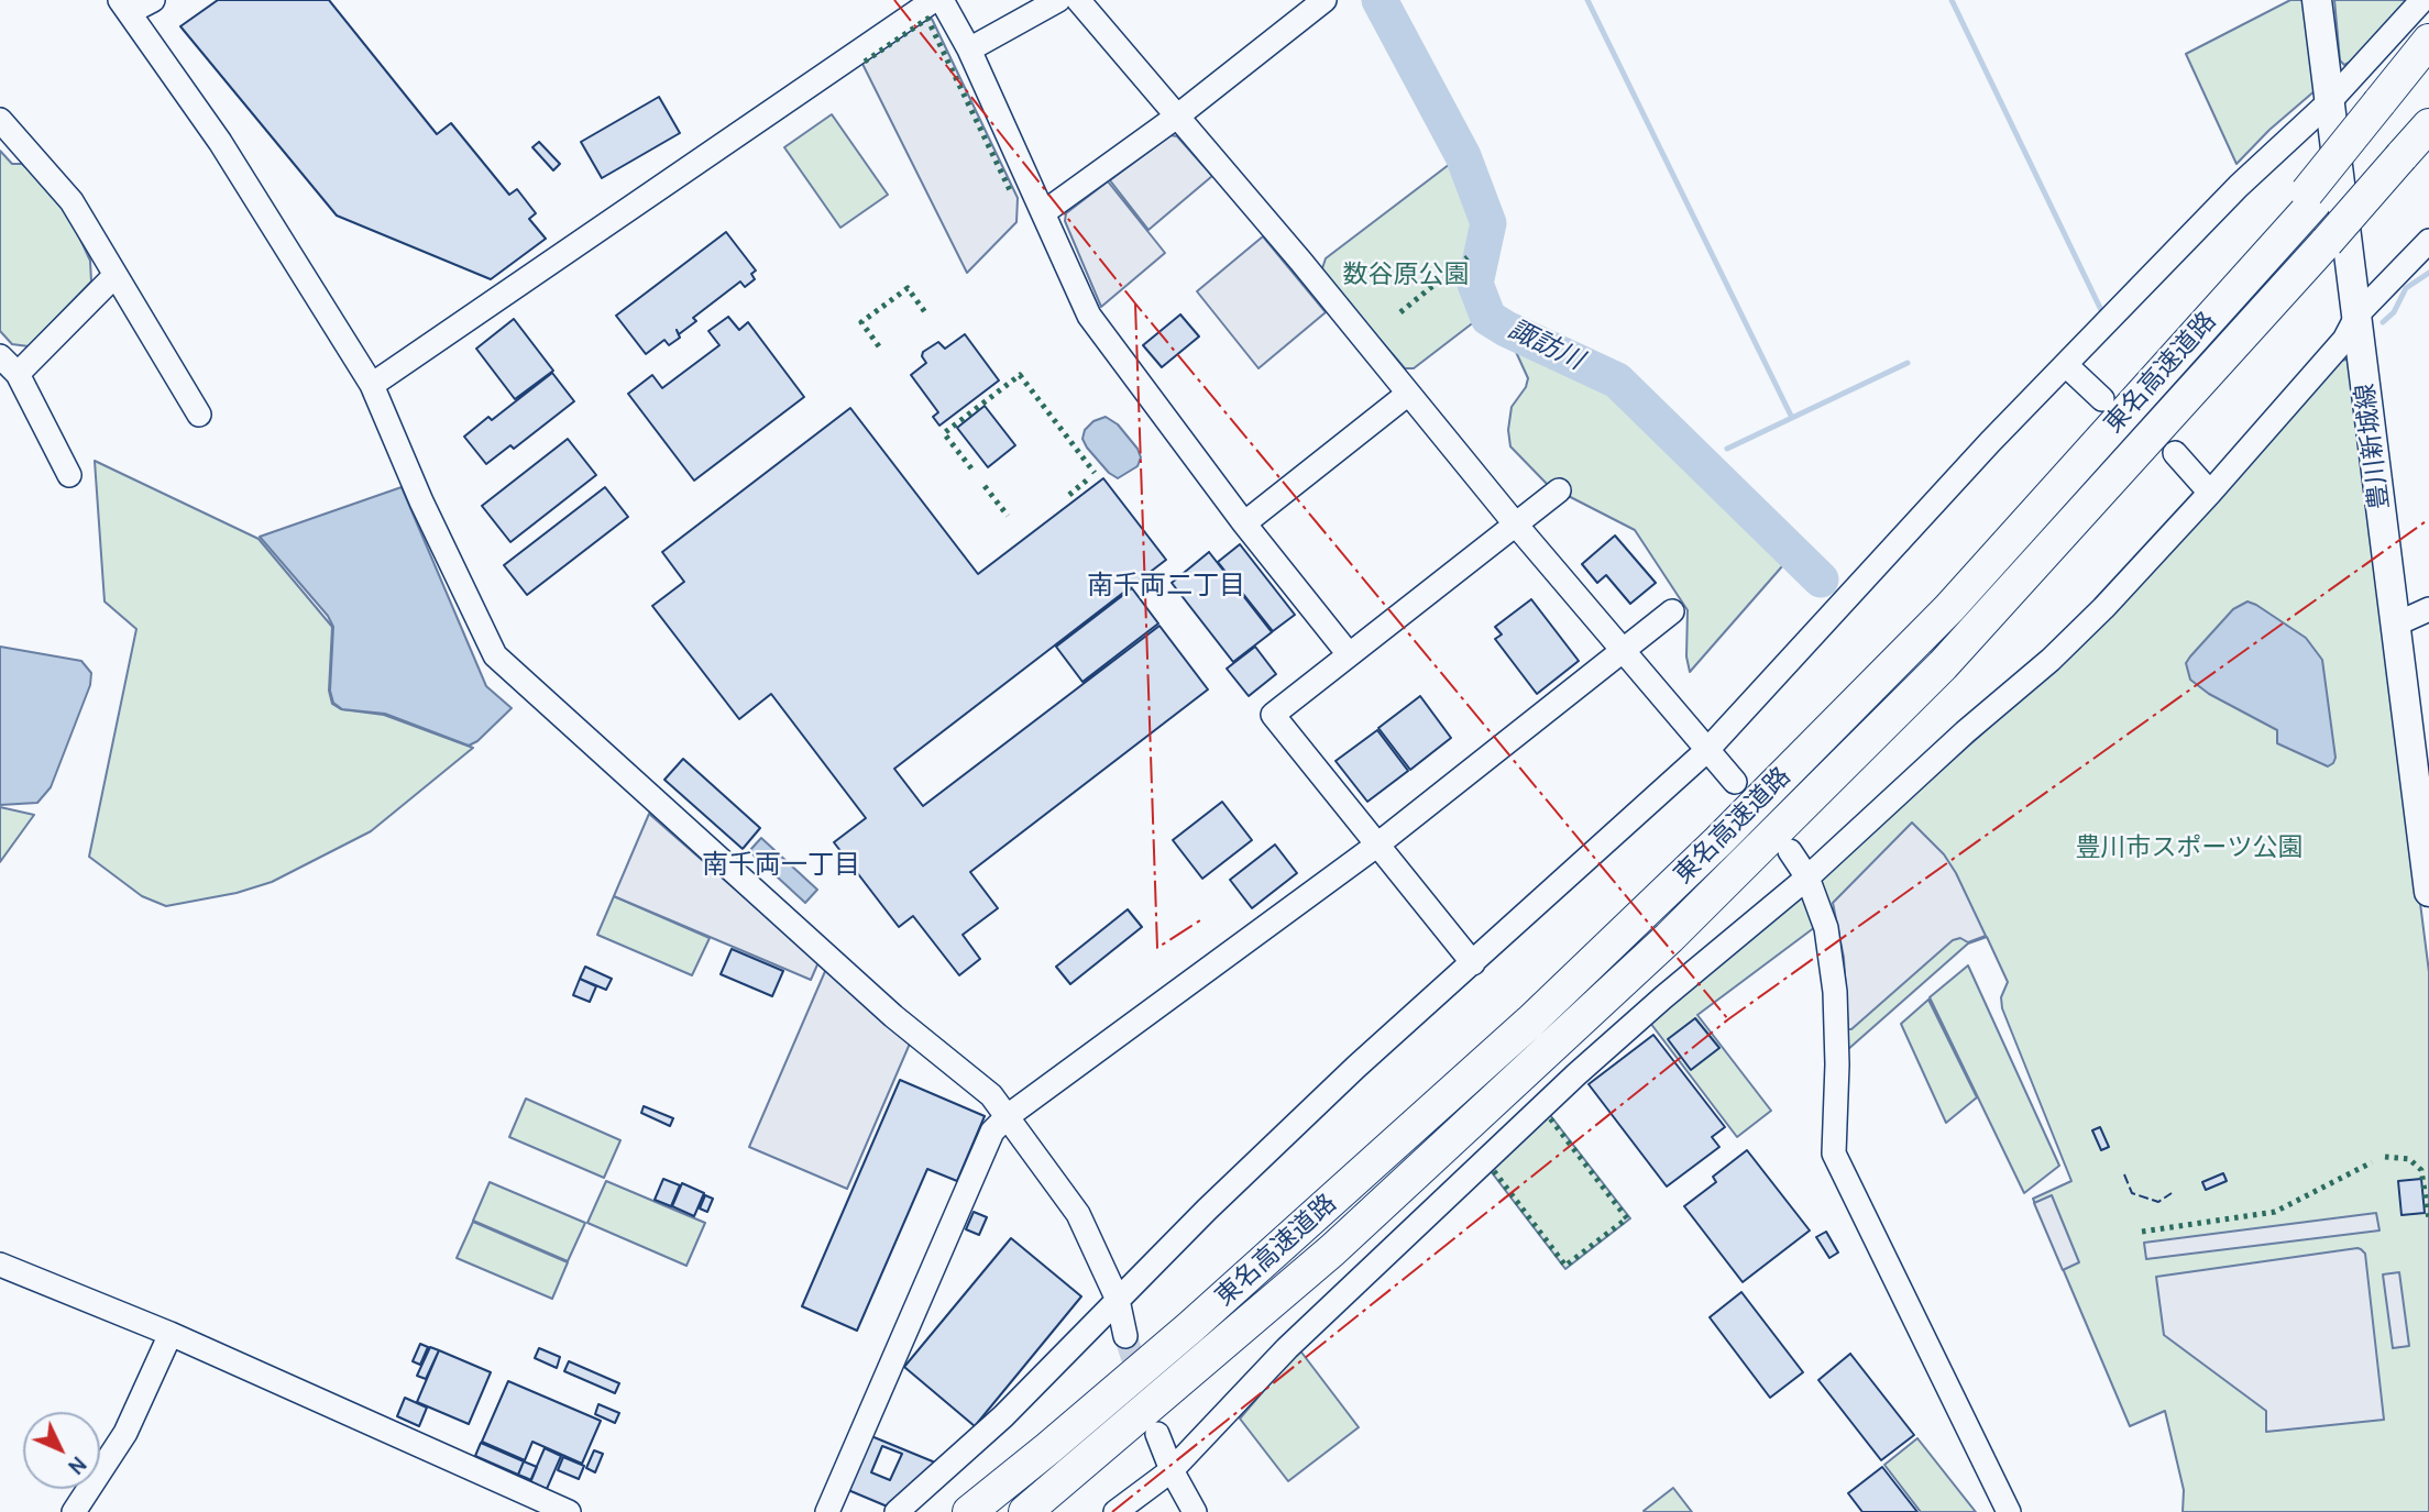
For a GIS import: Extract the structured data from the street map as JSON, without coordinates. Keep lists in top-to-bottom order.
{
  "streets": {
    "highway": ["東名高速道路"],
    "main road": ["豊川新城線"]
  },
  "districts": ["南千両二丁目", "南千両一丁目"],
  "water": ["諏訪川"],
  "parks": ["数谷原公園", "豊川市スポーツ公園"],
  "north": "bottom right"
}
